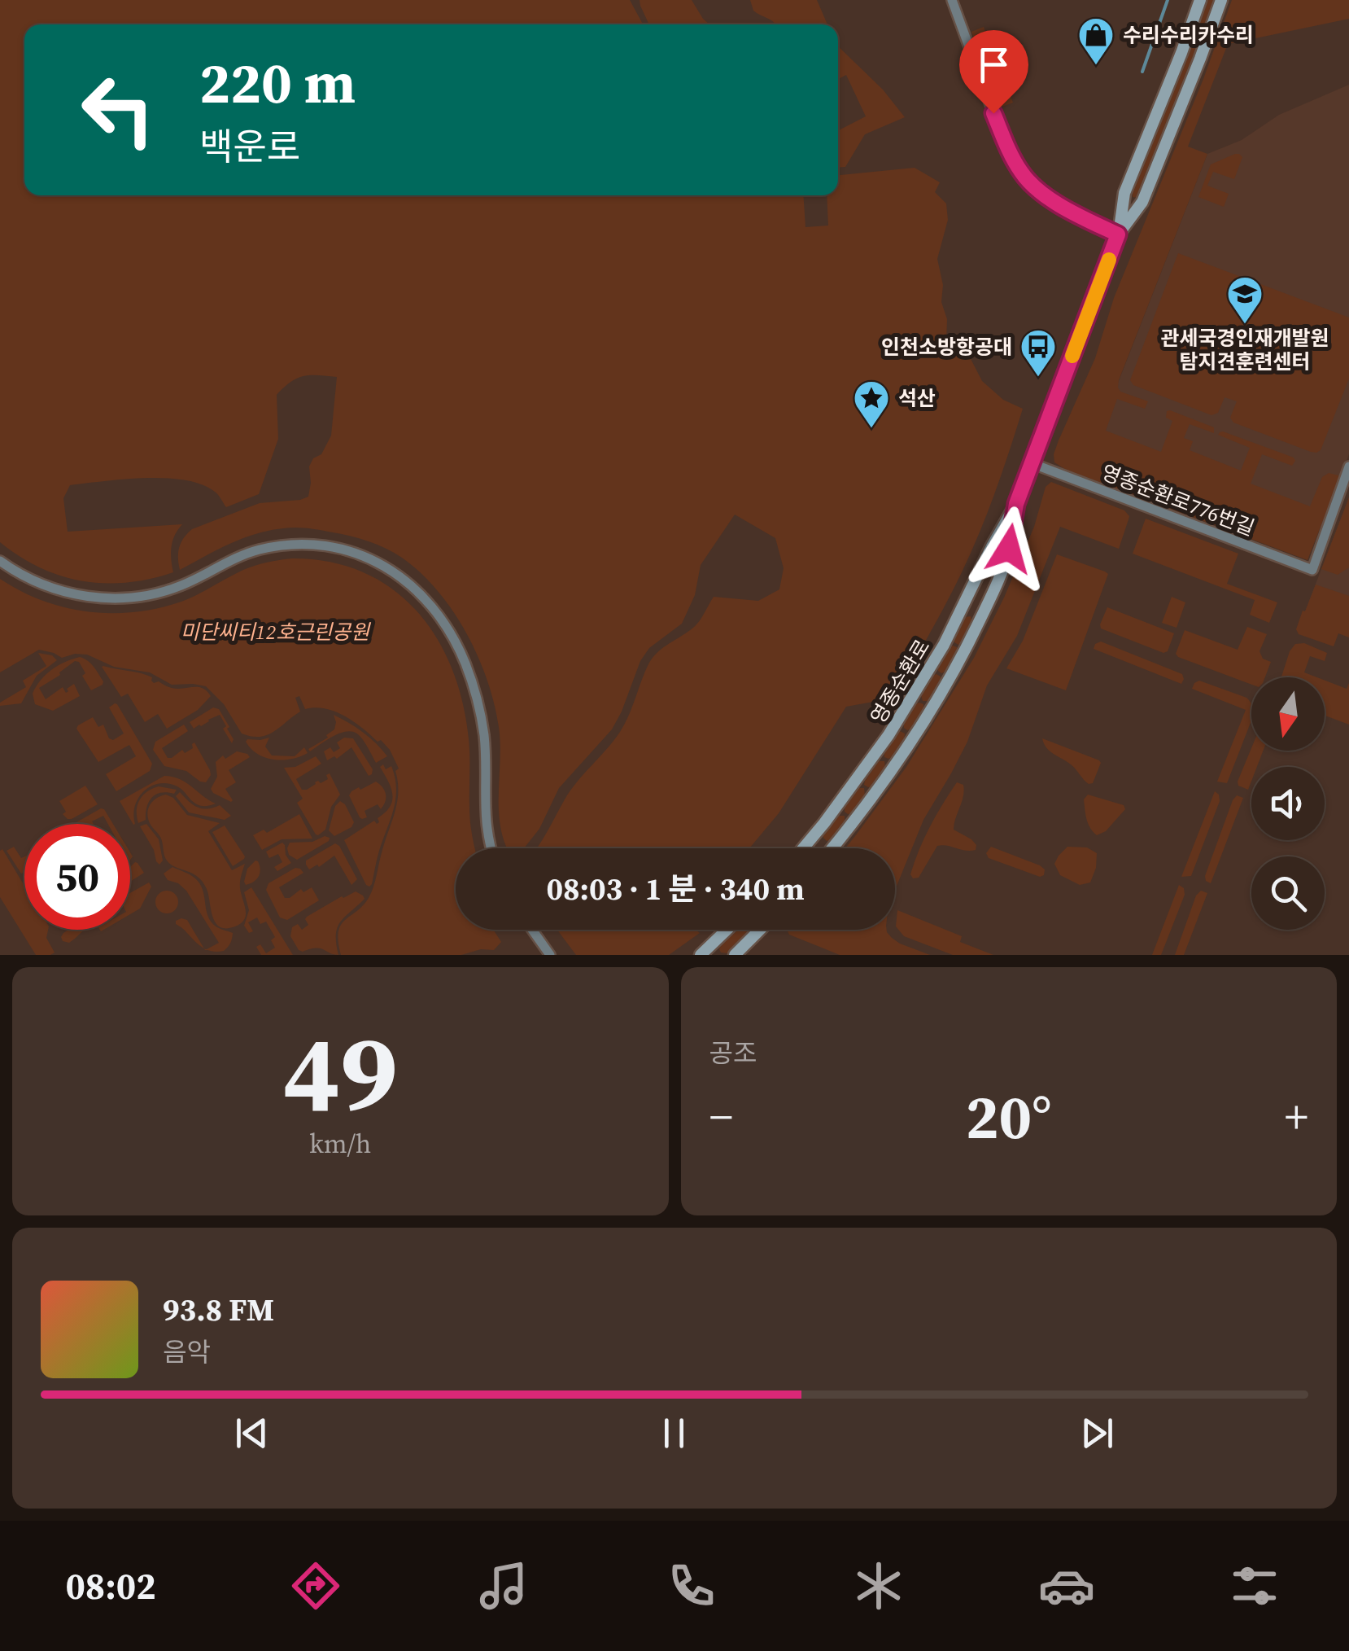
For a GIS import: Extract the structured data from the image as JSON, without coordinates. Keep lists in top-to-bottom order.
{
  "streets": {
    "main road": ["영종순환로"],
    "street": ["영종순환로776번길"]
  },
  "crossings": [
    ["영종순환로776번길", "영종순환로"]
  ],
  "parks": ["미단씨티12호근린공원"],
  "places": {
    "shop": ["수리수리카수리"],
    "school or university": ["관세국경인재개발원 탐지견훈련센터"],
    "bus stop": ["인천소방항공대"],
    "place": ["석산"]
  },
  "north": "bottom",
  "page": {
    "turn": ["220 m", "백운로"],
    "limit": "50",
    "trip": "08:03 · 1 분 · 340 m",
    "tile": [
      ["49", "km/h"],
      "공조"
    ],
    "heat": ["−", "20°", "+"],
    "song": ["93.8 FM", "음악"],
    "tabs": "08:02"
  }
}
